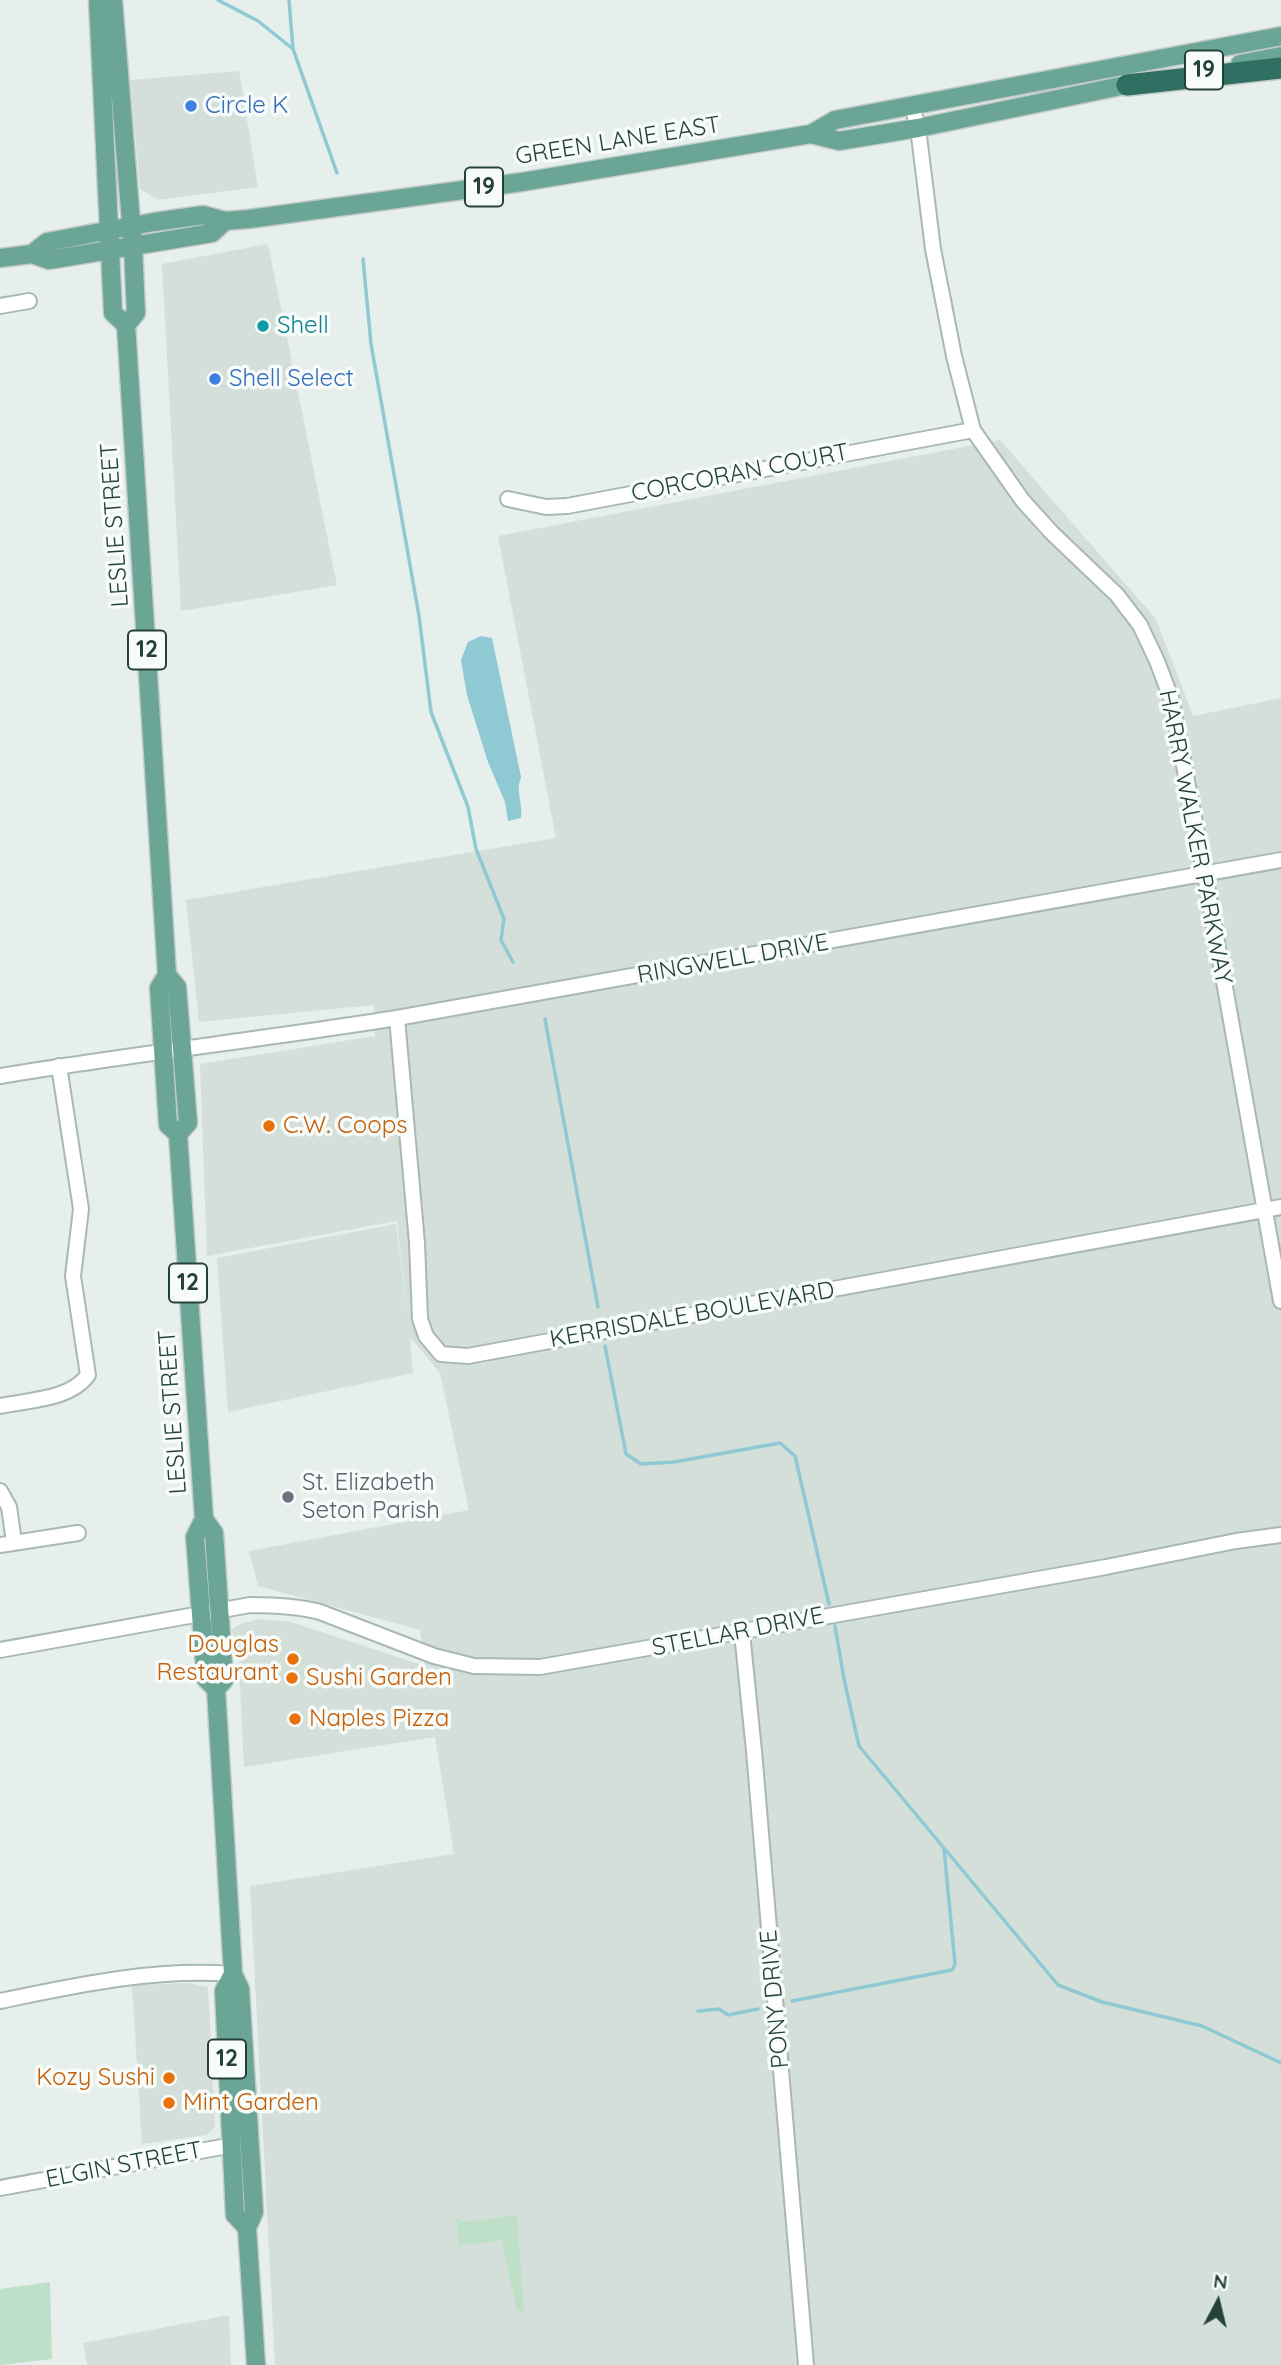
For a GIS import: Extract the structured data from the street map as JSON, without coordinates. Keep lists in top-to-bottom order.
{
  "streets": {
    "main road": [
      "19",
      "GREEN LANE EAST",
      "LESLIE STREET",
      "12"
    ],
    "street": [
      "CORCORAN COURT",
      "HARRY WALKER PARKWAY",
      "RINGWELL DRIVE",
      "KERRISDALE BOULEVARD",
      "STELLAR DRIVE",
      "PONY DRIVE",
      "ELGIN STREET"
    ]
  },
  "crossings": [
    ["GREEN LANE EAST", "LESLIE STREET"],
    ["GREEN LANE EAST", "HARRY WALKER PARKWAY"],
    ["CORCORAN COURT", "HARRY WALKER PARKWAY"],
    ["LESLIE STREET", "RINGWELL DRIVE"],
    ["LESLIE STREET", "STELLAR DRIVE"],
    ["LESLIE STREET", "ELGIN STREET"],
    ["HARRY WALKER PARKWAY", "RINGWELL DRIVE"],
    ["HARRY WALKER PARKWAY", "KERRISDALE BOULEVARD"],
    ["RINGWELL DRIVE", "KERRISDALE BOULEVARD"],
    ["STELLAR DRIVE", "PONY DRIVE"]
  ],
  "places": [
    "Circle K",
    "Shell",
    "Shell Select",
    "C.W. Coops",
    "St. Elizabeth Seton Parish",
    "Douglas Restaurant",
    "Sushi Garden",
    "Naples Pizza",
    "Kozy Sushi",
    "Mint Garden"
  ],
  "north": "top"
}
